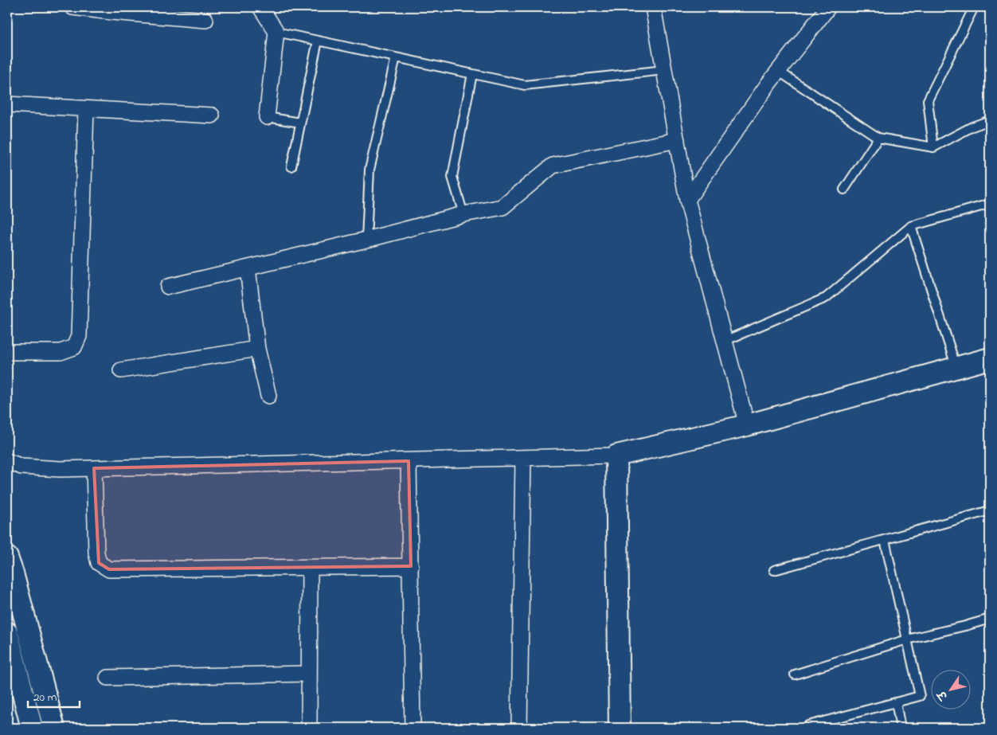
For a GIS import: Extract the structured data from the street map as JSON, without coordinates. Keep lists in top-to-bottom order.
{
  "scale_bar": "20 m",
  "north": "bottom left"
}
